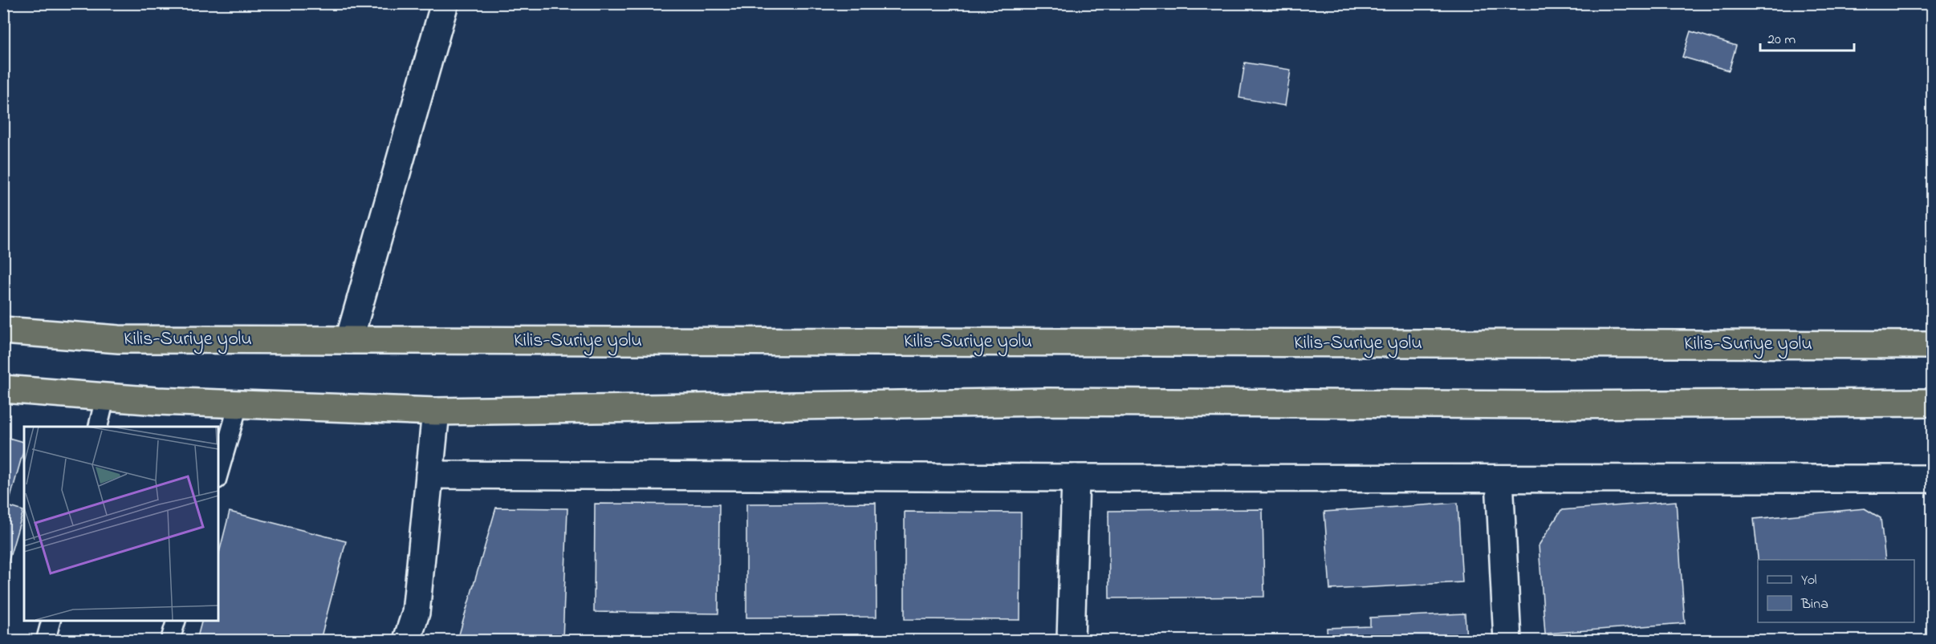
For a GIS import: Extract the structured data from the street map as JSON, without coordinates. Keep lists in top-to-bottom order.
{
  "streets": {
    "highway": ["Kilis-Suriye yolu"]
  },
  "legend": ["Yol", "Bina"],
  "scale_bar": "20 m"
}
